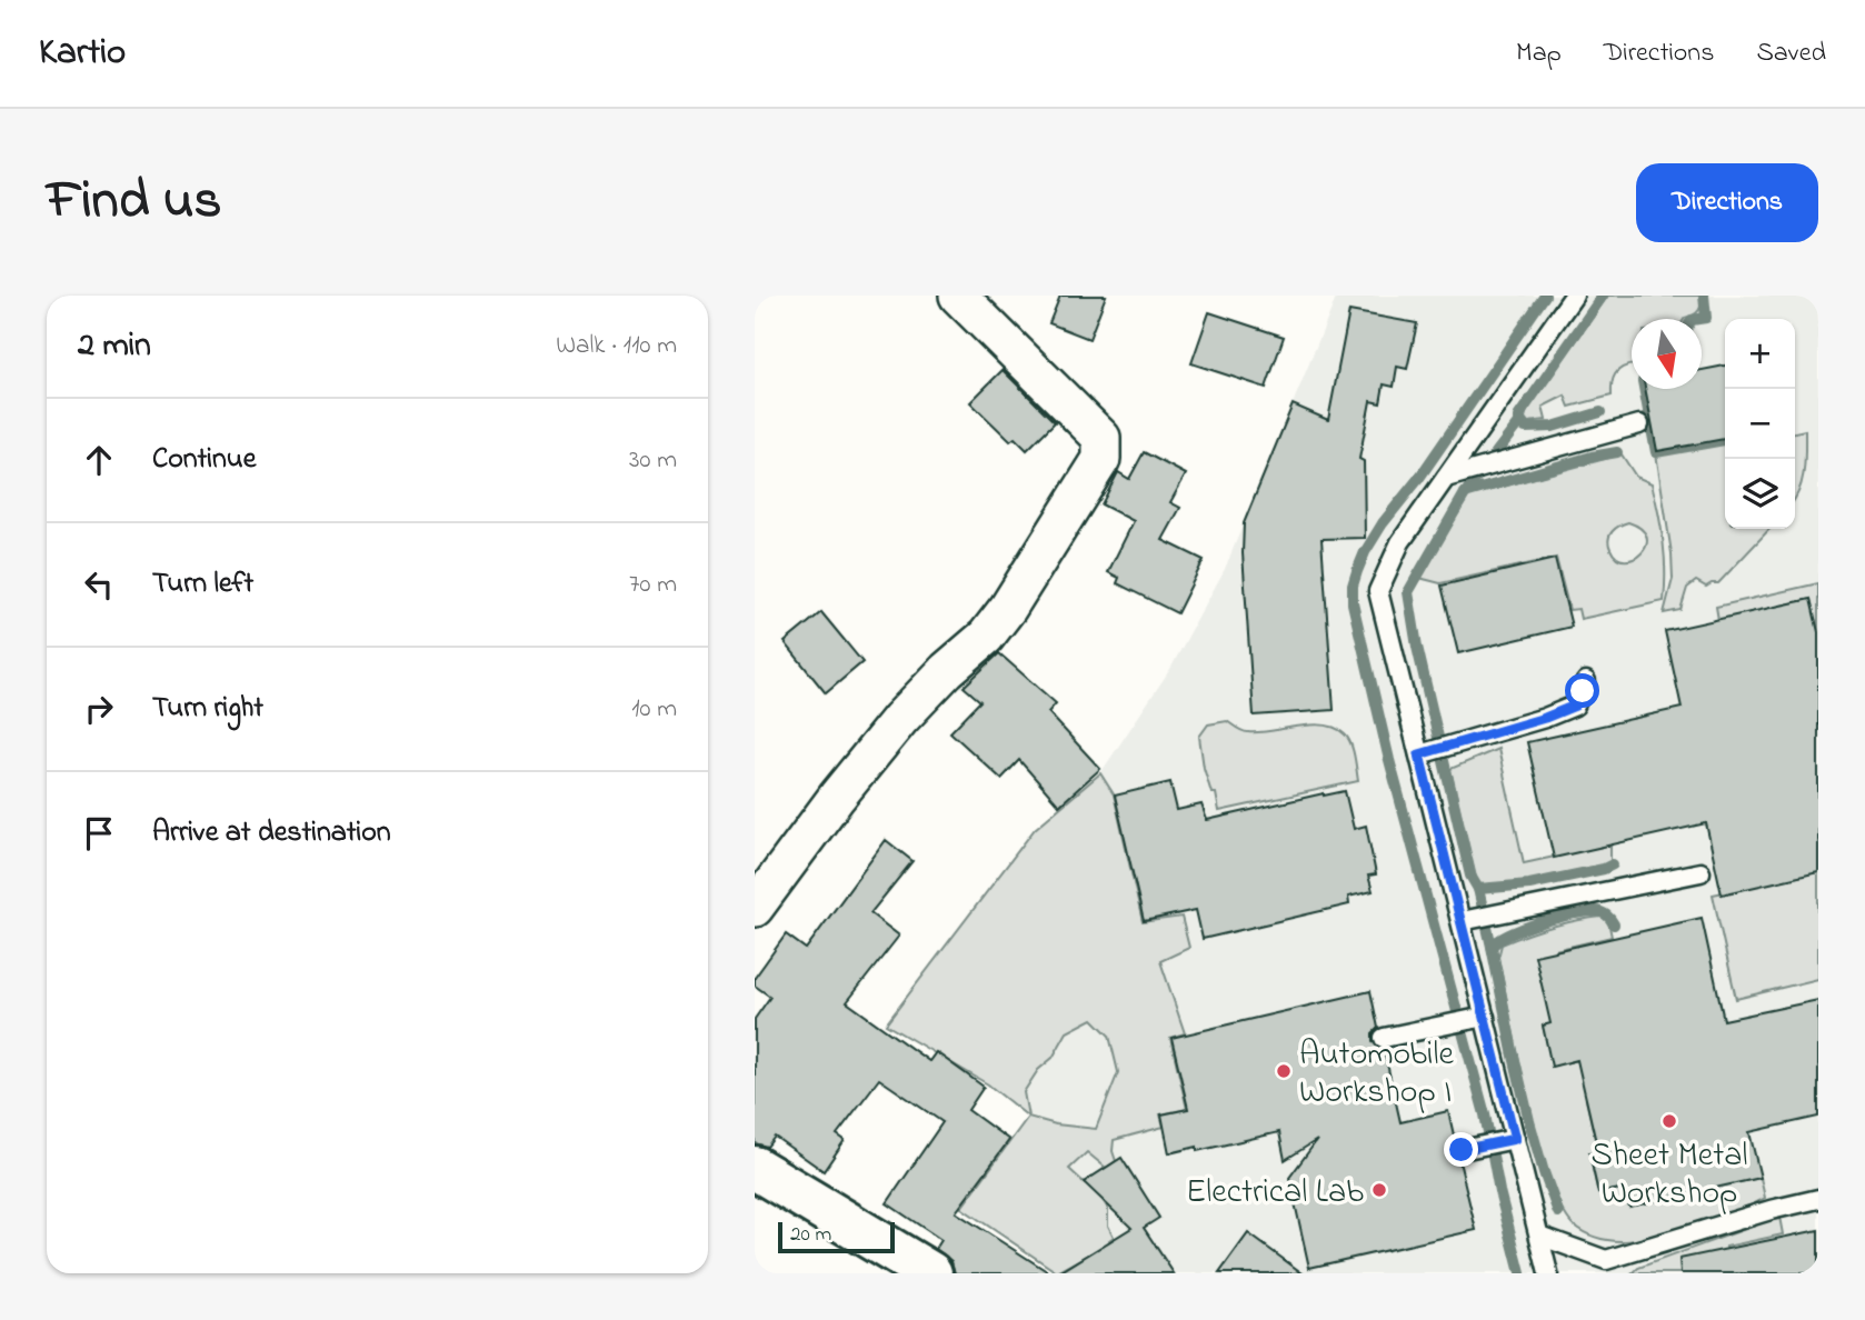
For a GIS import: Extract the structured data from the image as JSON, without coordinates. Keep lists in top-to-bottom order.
{
  "places": ["Automobile Workshop I", "Sheet Metal Workshop", "Electrical Lab"],
  "scale_bar": "20 m",
  "north": "bottom",
  "page": {
    "header": "Kartio",
    "nav": ["Map", "Directions", "Saved"],
    "title": "Find us",
    "buttons": "Directions",
    "heading": ["2 min", "Walk · 110 m"],
    "map_buttons": ["+", "−"],
    "list": [
      ["Continue", "30 m"],
      ["Turn left", "70 m"],
      ["Turn right", "10 m"],
      "Arrive at destination"
    ],
    "scale": "20 m"
  }
}
